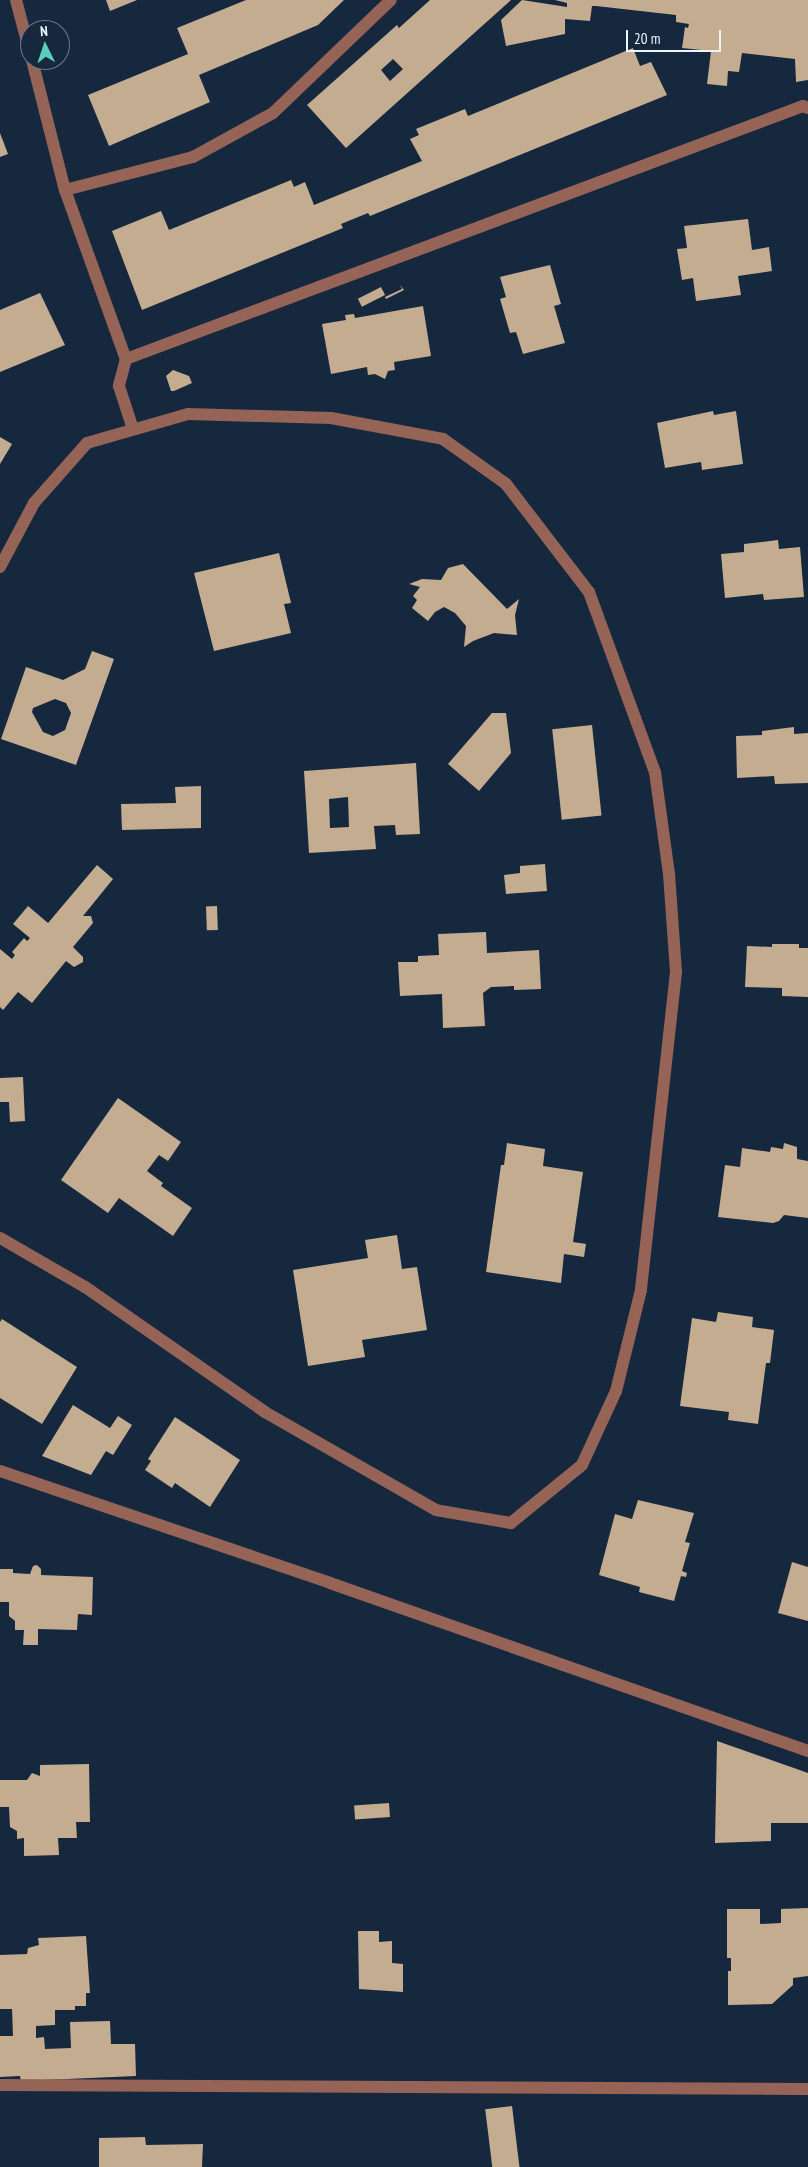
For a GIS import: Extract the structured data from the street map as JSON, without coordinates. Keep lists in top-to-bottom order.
{
  "scale_bar": "20 m",
  "north": "top"
}
